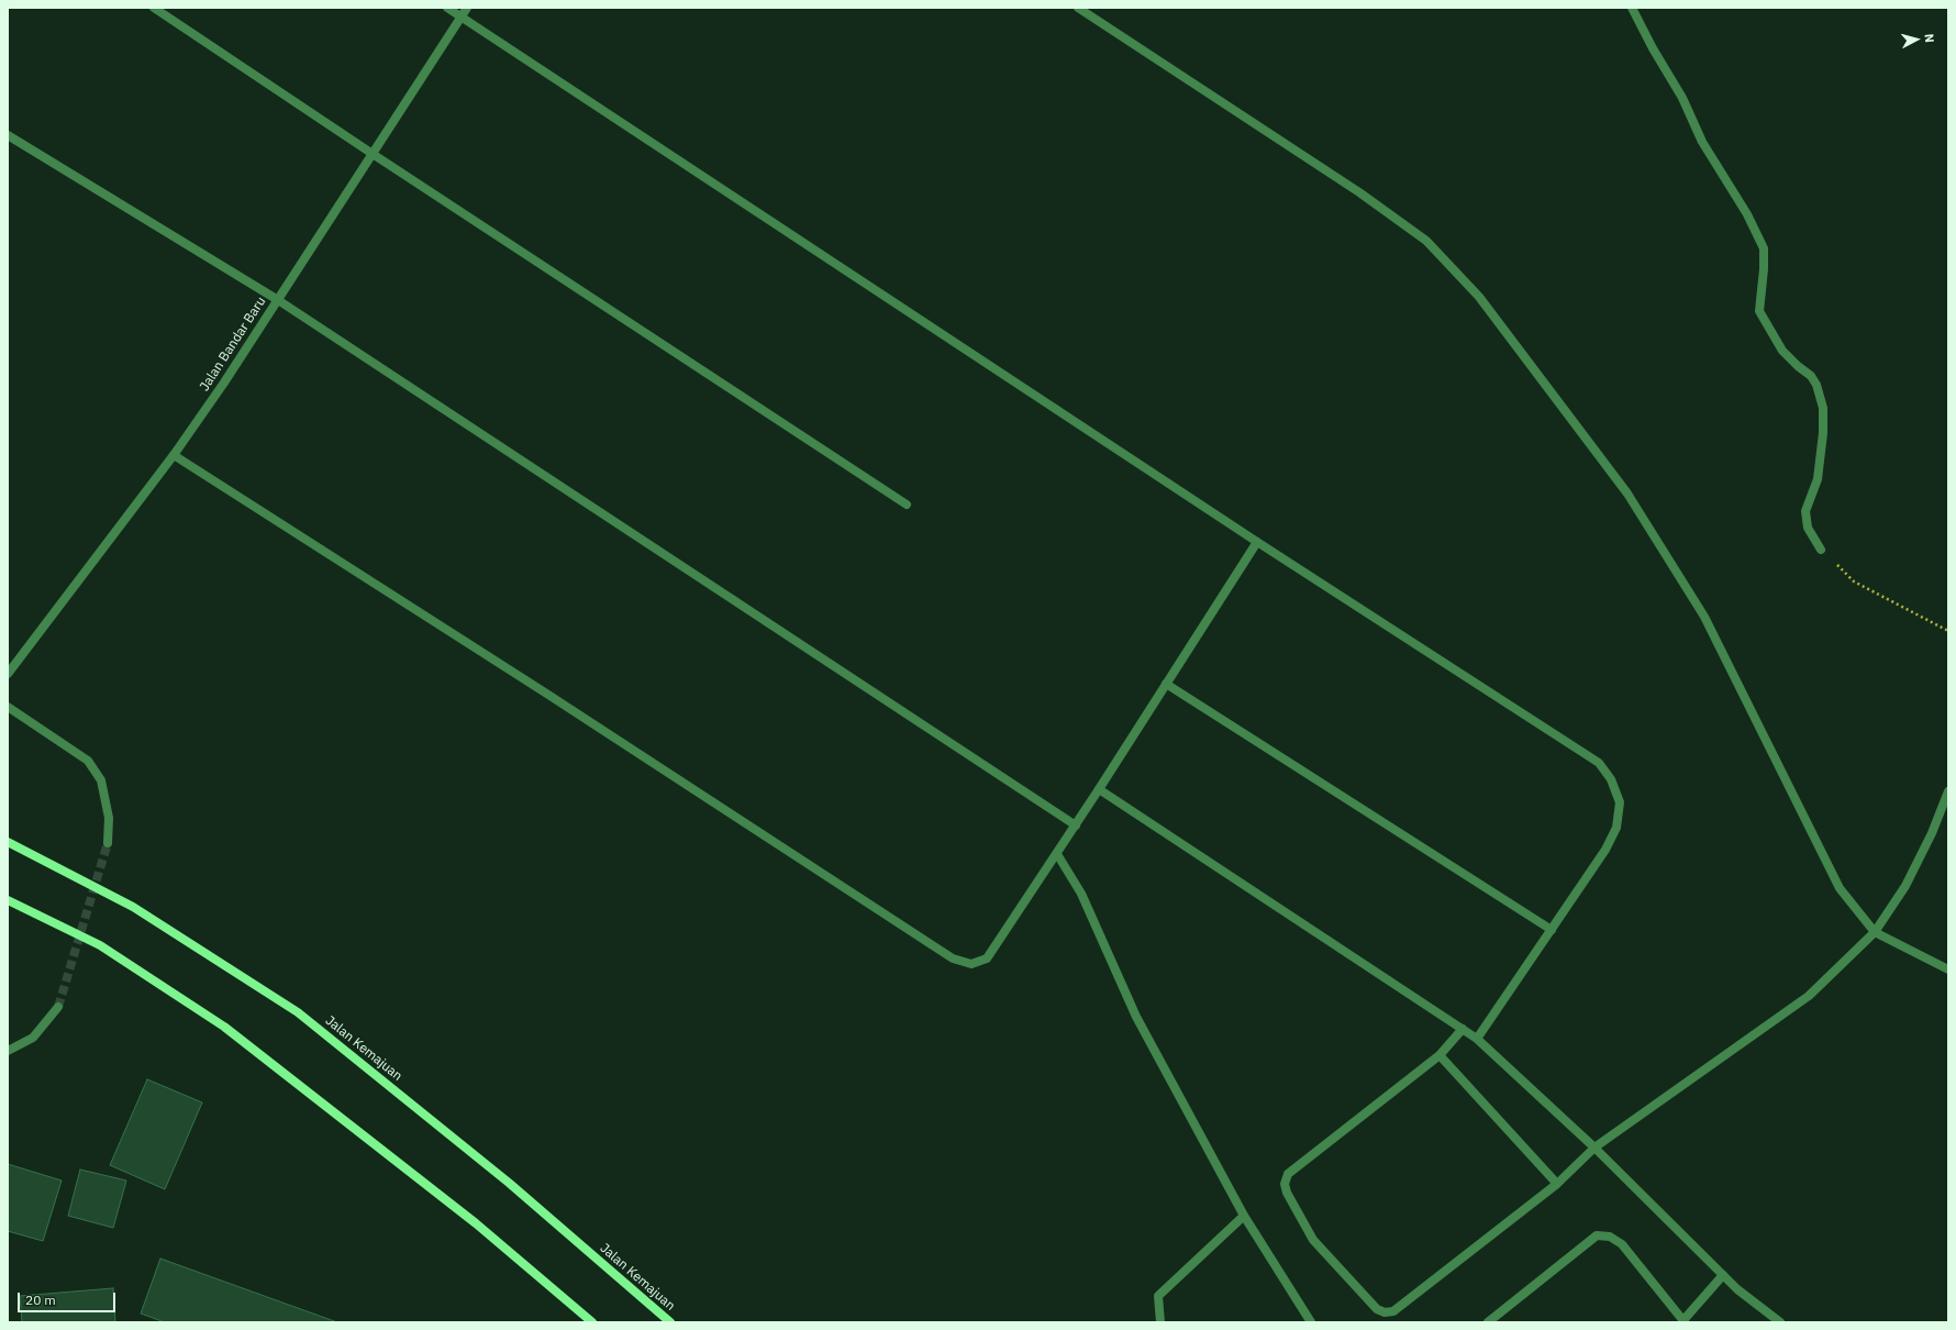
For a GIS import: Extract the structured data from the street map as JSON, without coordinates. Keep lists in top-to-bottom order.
{
  "streets": {
    "main road": ["Jalan Kemajuan"],
    "street": ["Jalan Bandar Baru"]
  },
  "scale_bar": "20 m",
  "north": "right"
}
